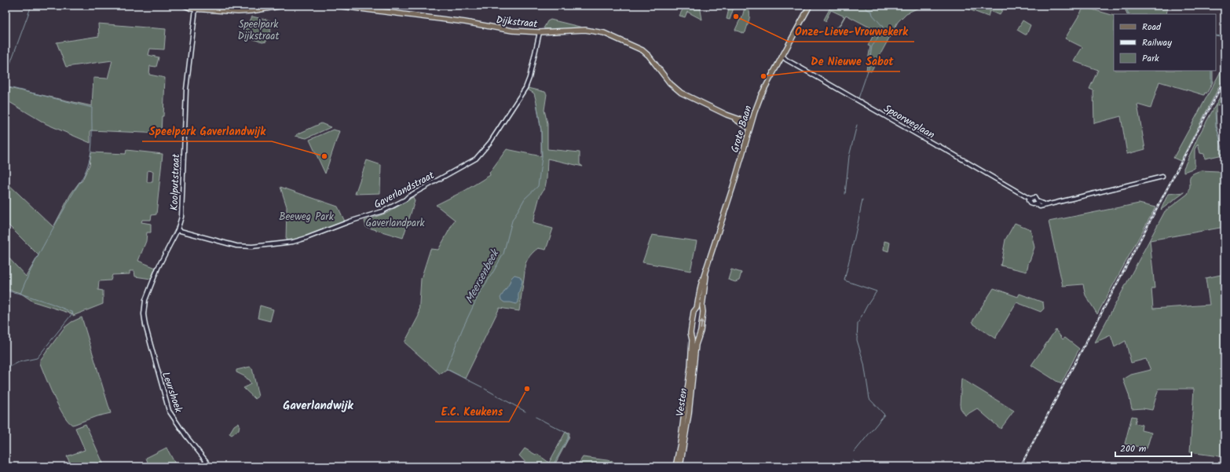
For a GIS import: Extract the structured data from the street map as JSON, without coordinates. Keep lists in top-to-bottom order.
{
  "streets": {
    "main road": ["Dijkstraat", "Grote Baan", "Vesten"],
    "street": [
      "Spoorweglaan",
      "Koolputstraat",
      "Gaverlandstraat",
      "Leurshoek"
    ]
  },
  "crossings": [
    ["Dijkstraat", "Grote Baan"],
    ["Dijkstraat", "Gaverlandstraat"],
    ["Spoorweglaan", "Grote Baan"],
    ["Grote Baan", "Vesten"],
    ["Koolputstraat", "Gaverlandstraat"],
    ["Koolputstraat", "Leurshoek"]
  ],
  "districts": ["Gaverlandwijk"],
  "water": ["Meersenbeek"],
  "parks": ["Speelpark Dijkstraat", "Beeweg Park", "Gaverlandpark"],
  "places": [
    "Onze-Lieve-Vrouwekerk",
    "De Nieuwe Sabot",
    "Speelpark Gaverlandwijk",
    "E.C. Keukens"
  ],
  "legend": ["Road", "Railway", "Park"],
  "scale_bar": "200 m"
}
